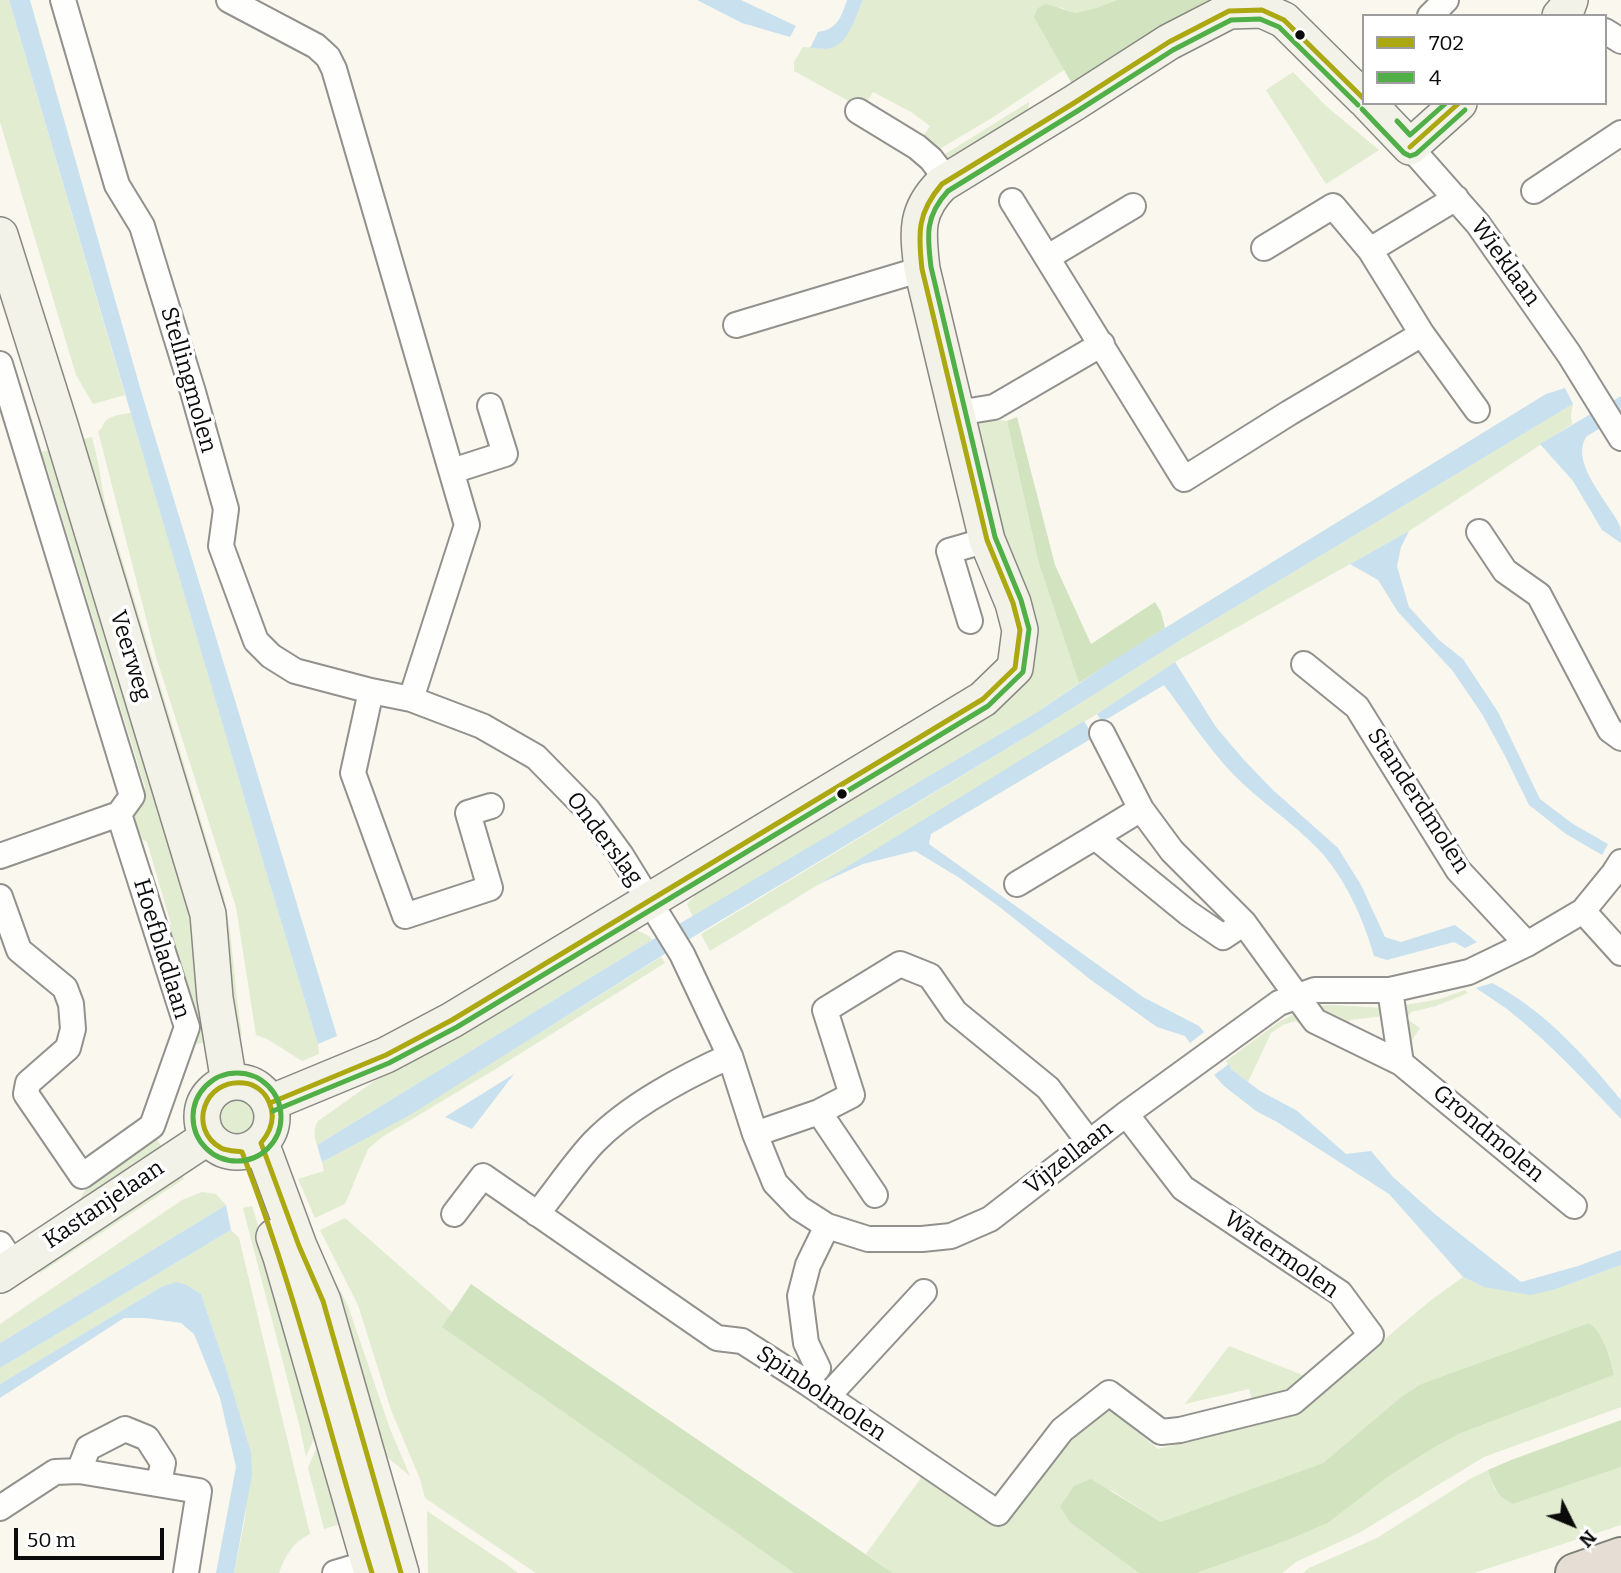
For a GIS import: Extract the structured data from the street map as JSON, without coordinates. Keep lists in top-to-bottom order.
{
  "streets": {
    "street": [
      "Wieklaan",
      "Stellingmolen",
      "Veerweg",
      "Standerdmolen",
      "Onderslag",
      "Hoefbladlaan",
      "Grondmolen",
      "Vijzellaan",
      "Kastanjelaan",
      "Watermolen",
      "Spinbolmolen"
    ]
  },
  "crossings": [
    ["Stellingmolen", "Onderslag"],
    ["Veerweg", "Kastanjelaan"],
    ["Standerdmolen", "Vijzellaan"],
    ["Onderslag", "Vijzellaan"],
    ["Grondmolen", "Vijzellaan"],
    ["Vijzellaan", "Watermolen"],
    ["Watermolen", "Spinbolmolen"]
  ],
  "lines": ["transit line 702", "transit line 4"],
  "legend": ["702", "4"],
  "scale_bar": "50 m",
  "north": "bottom right"
}
